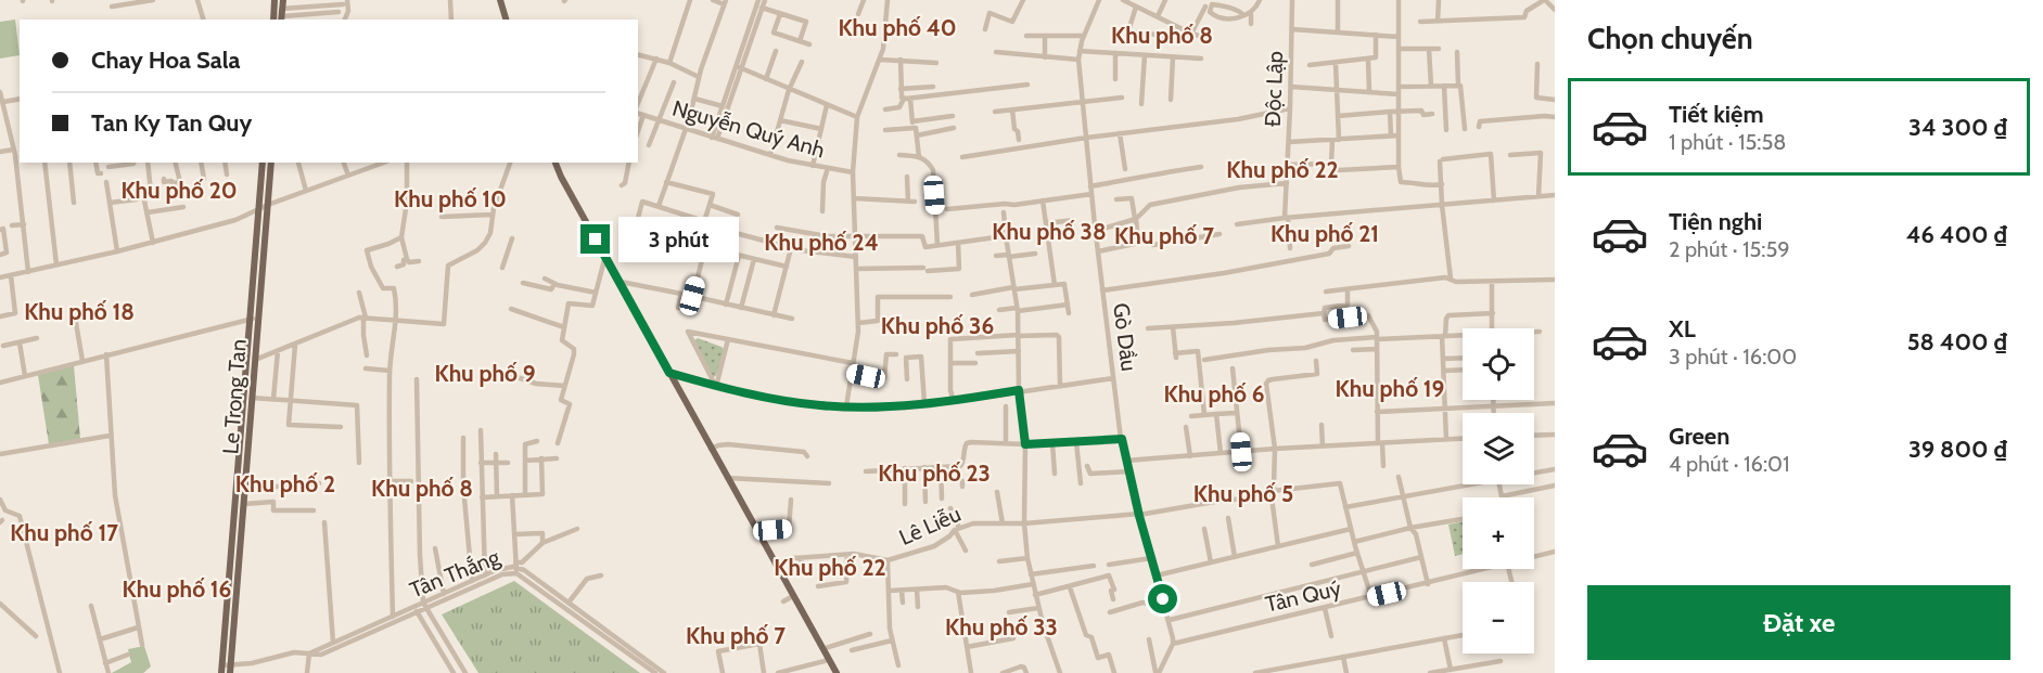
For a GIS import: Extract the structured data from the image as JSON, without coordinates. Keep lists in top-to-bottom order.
{
  "streets": {
    "main road": ["Le Trong Tan"],
    "street": [
      "Độc Lập",
      "Nguyễn Quý Anh",
      "Gò Dầu",
      "Lê Liễu",
      "Tân Thắng",
      "Tân Quý"
    ]
  },
  "crossings": [
    ["Gò Dầu", "Lê Liễu"],
    ["Gò Dầu", "Tân Quý"],
    ["Le Trong Tan", "Tân Thắng"]
  ],
  "districts": [
    "Khu phố 40",
    "Khu phố 8",
    "Khu phố 22",
    "Khu phố 20",
    "Khu phố 10",
    "Khu phố 38",
    "Khu phố 21",
    "Khu phố 7",
    "Khu phố 24",
    "Khu phố 18",
    "Khu phố 36",
    "Khu phố 9",
    "Khu phố 19",
    "Khu phố 6",
    "Khu phố 23",
    "Khu phố 2",
    "Khu phố 8",
    "Khu phố 5",
    "Khu phố 17",
    "Khu phố 22",
    "Khu phố 16",
    "Khu phố 33",
    "Khu phố 7"
  ],
  "page": {
    "heading": "Chọn chuyến",
    "banner": ["Chay Hoa Sala", "Tan Ky Tan Quy"],
    "list": [
      {
        "name": "Tiết kiệm",
        "note": "1 phút · 15:58",
        "value": "34 300 ₫"
      },
      {
        "name": "Tiện nghi",
        "note": "2 phút · 15:59",
        "value": "46 400 ₫"
      },
      {
        "name": "XL",
        "note": "3 phút · 16:00",
        "value": "58 400 ₫"
      },
      {
        "name": "Green",
        "note": "4 phút · 16:01",
        "value": "39 800 ₫"
      }
    ],
    "bubble": "3 phút",
    "map_buttons": ["+", "−"],
    "buttons": "Đặt xe"
  }
}
